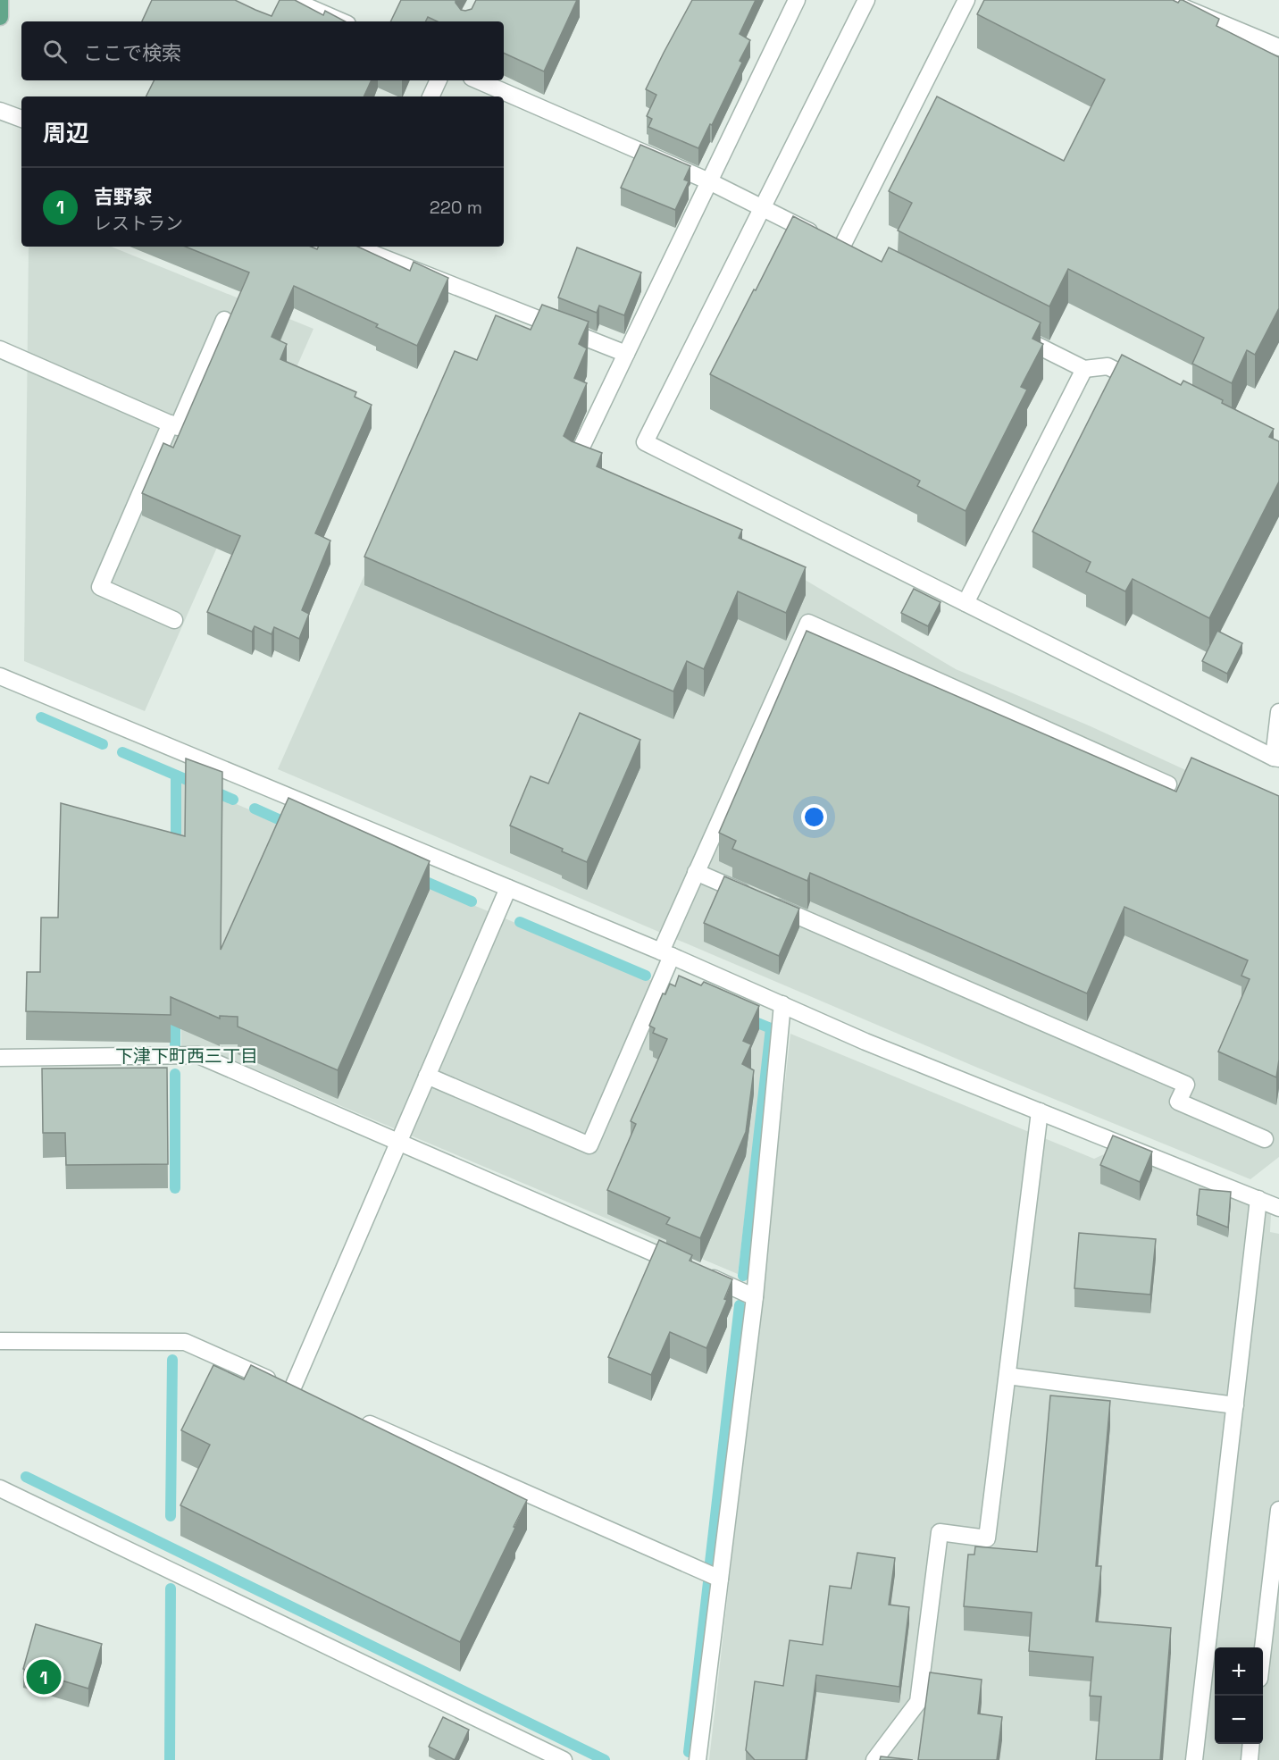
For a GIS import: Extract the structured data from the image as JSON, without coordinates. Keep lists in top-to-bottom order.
{
  "districts": ["下津下町西三丁目"],
  "page": {
    "search": "ここで検索",
    "heading": "周辺",
    "list": [
      {
        "mark": "1",
        "name": "吉野家",
        "note": "レストラン",
        "value": "220 m"
      }
    ],
    "map_buttons": ["+", "−"],
    "pins": "1"
  }
}
